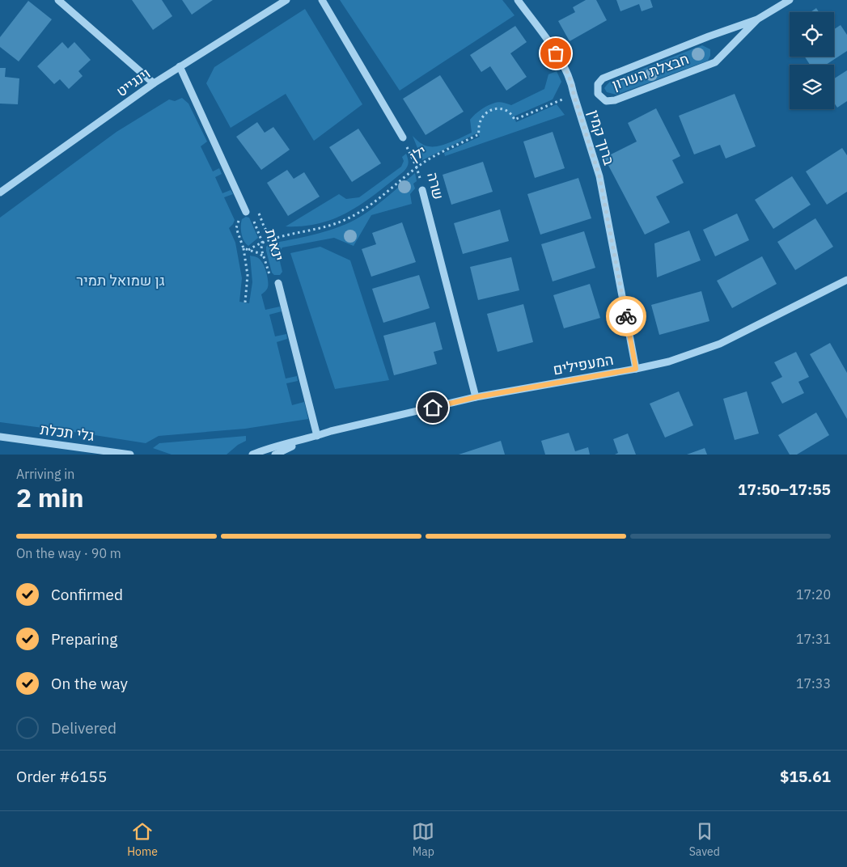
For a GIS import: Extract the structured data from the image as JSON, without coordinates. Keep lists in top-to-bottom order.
{
  "streets": {
    "street": [
      "חבצלת השרון",
      "וינגייט",
      "ברוך קמין",
      "שרה",
      "המעפילים",
      "גלי תכלת"
    ],
    "path": ["ילן", "ינאית"]
  },
  "crossings": [
    ["ברוך קמין", "ילן"],
    ["ברוך קמין", "המעפילים"],
    ["ילן", "שרה"],
    ["ילן", "ינאית"],
    ["שרה", "המעפילים"]
  ],
  "parks": ["גן שמואל תמיר"],
  "page": {
    "heading": ["2 min", "Arriving in", "17:50–17:55"],
    "panel": ["Order #6155", "$15.61"],
    "bar": "On the way · 90 m",
    "list": [
      ["Confirmed", "17:20"],
      ["Preparing", "17:31"],
      ["On the way", "17:33"],
      "Delivered"
    ],
    "tabs": ["Home", "Map", "Saved"]
  }
}
